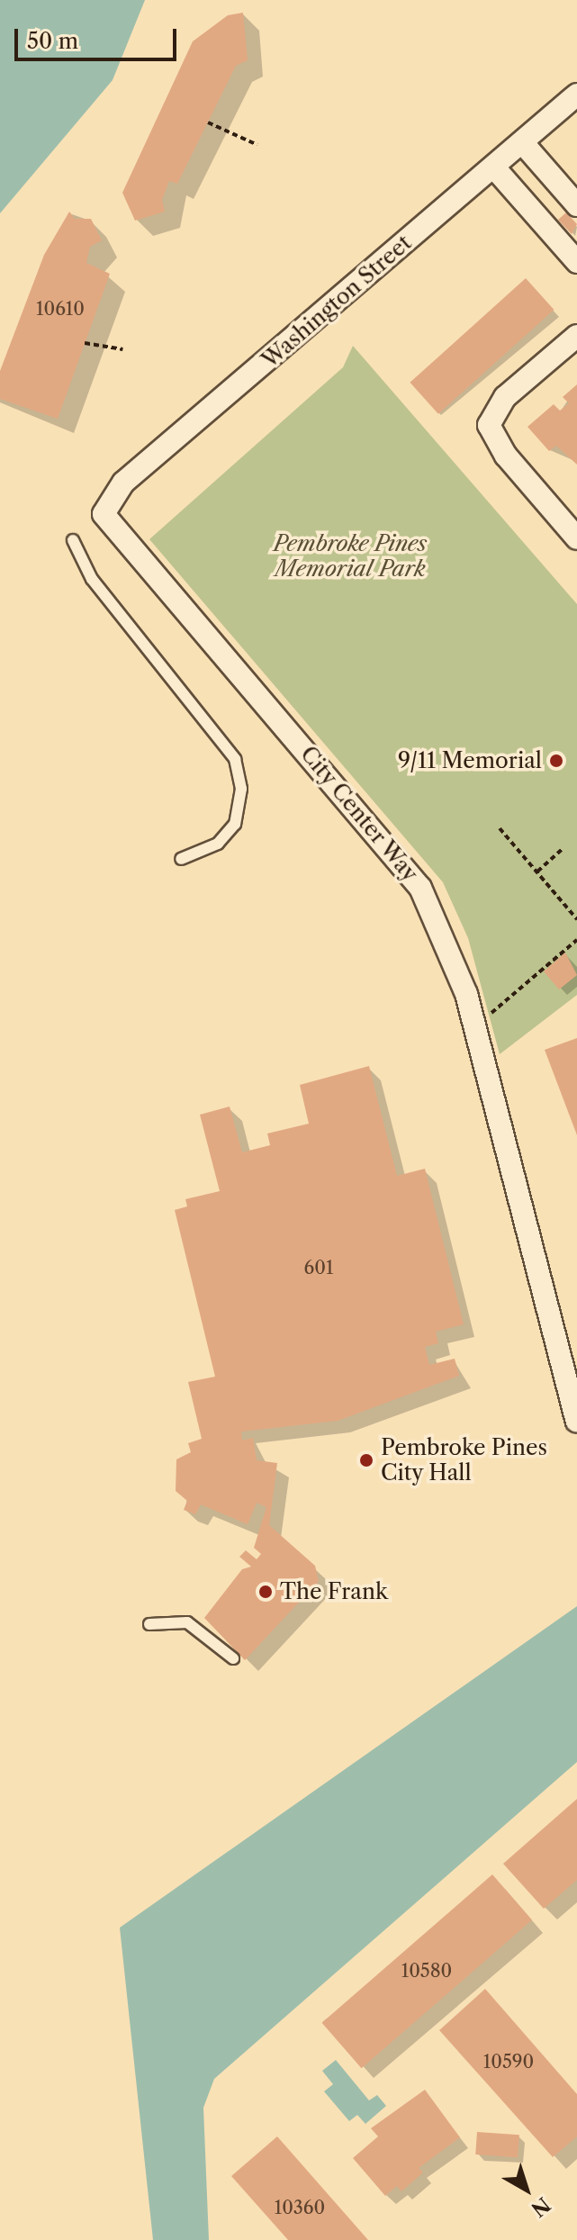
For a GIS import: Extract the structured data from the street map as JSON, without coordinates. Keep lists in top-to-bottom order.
{
  "streets": {
    "street": ["Washington Street", "City Center Way"]
  },
  "crossings": [
    ["Washington Street", "City Center Way"]
  ],
  "parks": ["Pembroke Pines Memorial Park"],
  "places": ["9/11 Memorial", "Pembroke Pines City Hall", "The Frank"],
  "house_numbers": [
    "10610",
    "601",
    "10580",
    "10590",
    "10360"
  ],
  "scale_bar": "50 m",
  "north": "bottom right"
}
